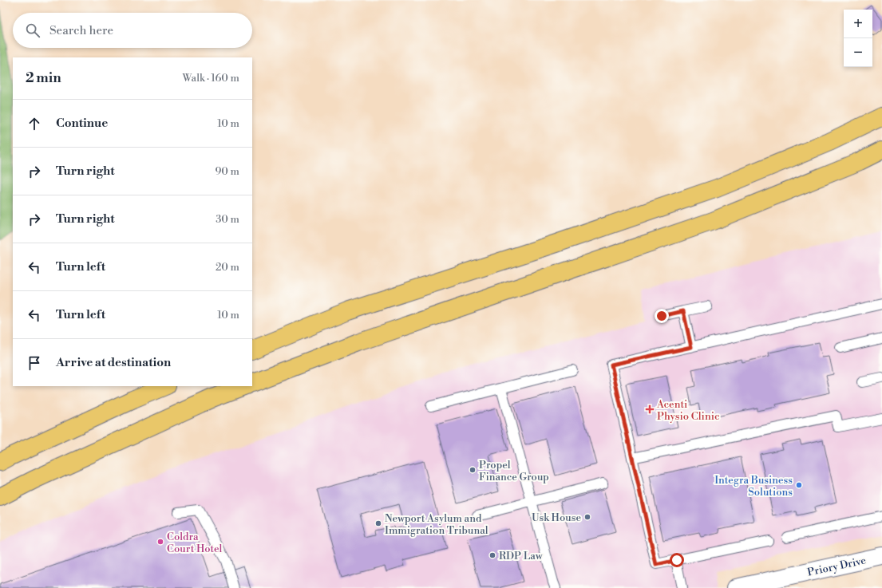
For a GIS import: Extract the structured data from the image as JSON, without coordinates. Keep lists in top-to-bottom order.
{
  "streets": {
    "street": ["Priory Drive"]
  },
  "places": {
    "health": ["Acenti Physio Clinic"],
    "other": [
      "Propel Finance Group",
      "Integra Business Solutions",
      "Usk House",
      "Newport Asylum and Immigration Tribunal",
      "Coldra Court Hotel",
      "RDP Law"
    ]
  },
  "page": {
    "map_buttons": ["+", "−"],
    "search": "Search here",
    "heading": ["2 min", "Walk · 160 m"],
    "list": [
      ["Continue", "10 m"],
      ["Turn right", "90 m"],
      ["Turn right", "30 m"],
      ["Turn left", "20 m"],
      ["Turn left", "10 m"],
      "Arrive at destination"
    ]
  }
}
